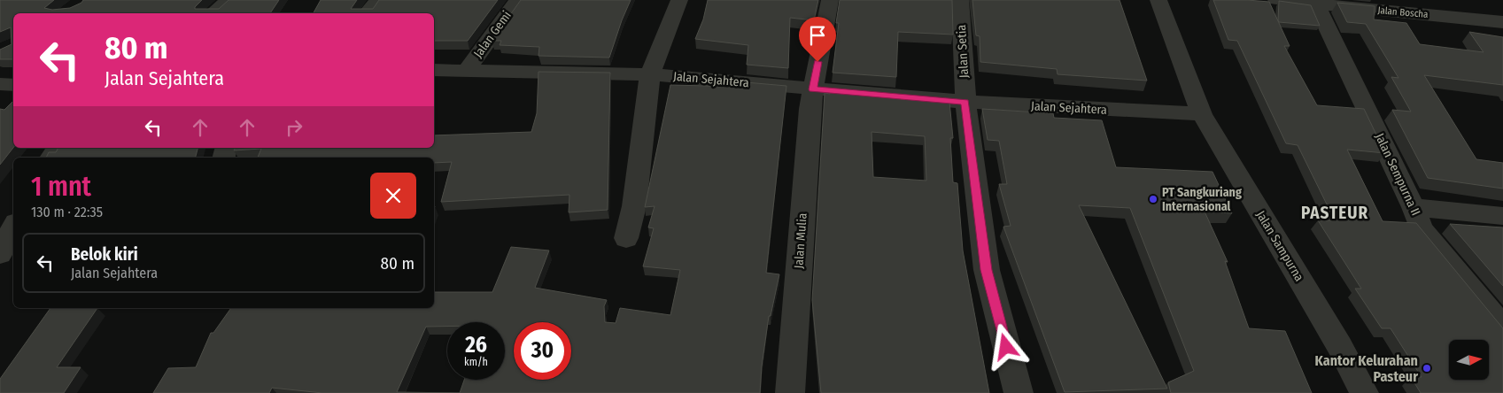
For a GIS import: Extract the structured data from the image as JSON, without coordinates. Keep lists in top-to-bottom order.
{
  "streets": {
    "street": [
      "Jalan Boscha",
      "Jalan Gemi",
      "Jalan Setia",
      "Jalan Sejahtera",
      "Jalan Sempurna II",
      "Jalan Mulia",
      "Jalan Sampurna"
    ]
  },
  "crossings": [
    ["Jalan Boscha", "Jalan Sempurna II"],
    ["Jalan Gemi", "Jalan Sejahtera"],
    ["Jalan Setia", "Jalan Sejahtera"],
    ["Jalan Sejahtera", "Jalan Mulia"],
    ["Jalan Sejahtera", "Jalan Sampurna"]
  ],
  "districts": ["PASTEUR"],
  "places": ["PT Sangkuriang Internasional", "Kantor Kelurahan Pasteur"],
  "north": "right",
  "page": {
    "turn": ["80 m", "Jalan Sejahtera"],
    "heading": ["1 mnt", "130 m · 22:35"],
    "list": [
      {
        "name": "Belok kiri",
        "note": "Jalan Sejahtera",
        "value": "80 m"
      }
    ],
    "speed": "26 km/h",
    "limit": "30"
  }
}
